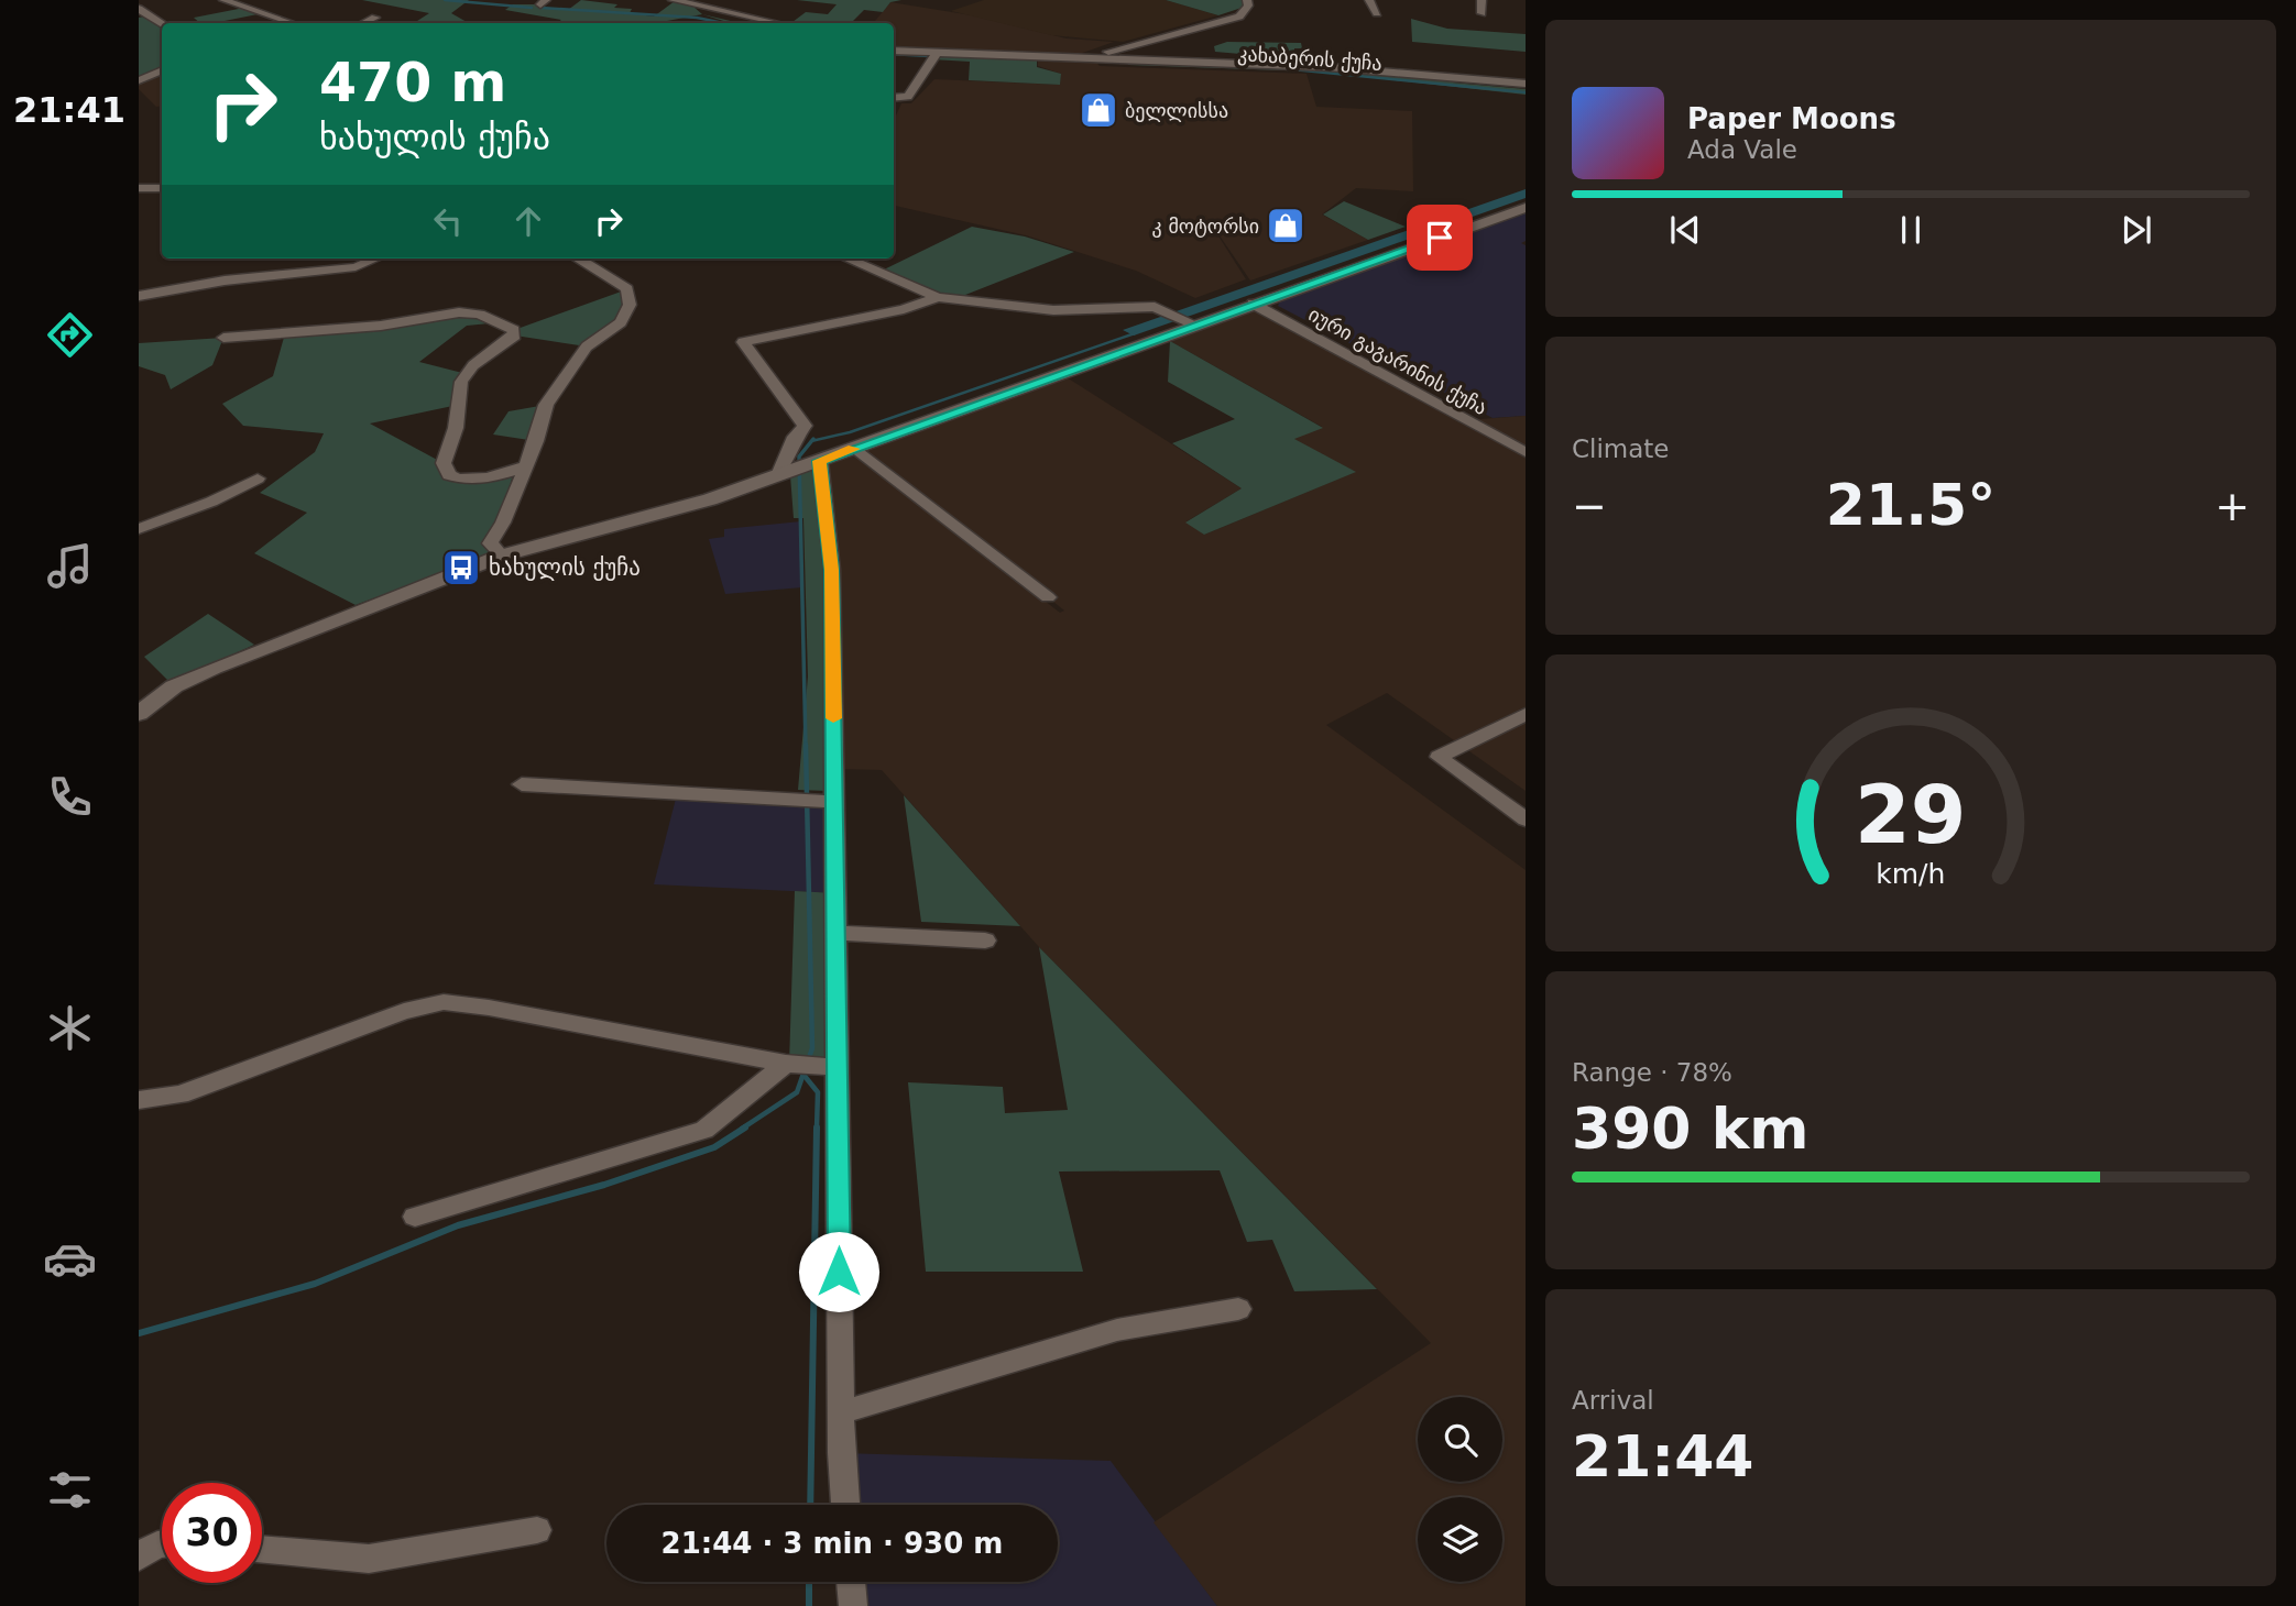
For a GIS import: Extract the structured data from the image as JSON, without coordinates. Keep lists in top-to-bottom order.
{
  "streets": {
    "street": ["კახაბერის ქუჩა", "იური გაგარინის ქუჩა"]
  },
  "places": {
    "shop": ["ბელლისსა", "კ მოტორსი"],
    "bus stop": ["ხახულის ქუჩა"]
  },
  "page": {
    "tabs": "21:41",
    "turn": ["470 m", "ხახულის ქუჩა"],
    "song": ["Paper Moons", "Ada Vale"],
    "tile": [
      "Climate",
      ["Range · 78%", "390 km"],
      ["Arrival", "21:44"]
    ],
    "heat": ["−", "21.5°", "+"],
    "limit": "30",
    "trip": "21:44 · 3 min · 930 m",
    "gauge": ["29", "km/h"]
  }
}
